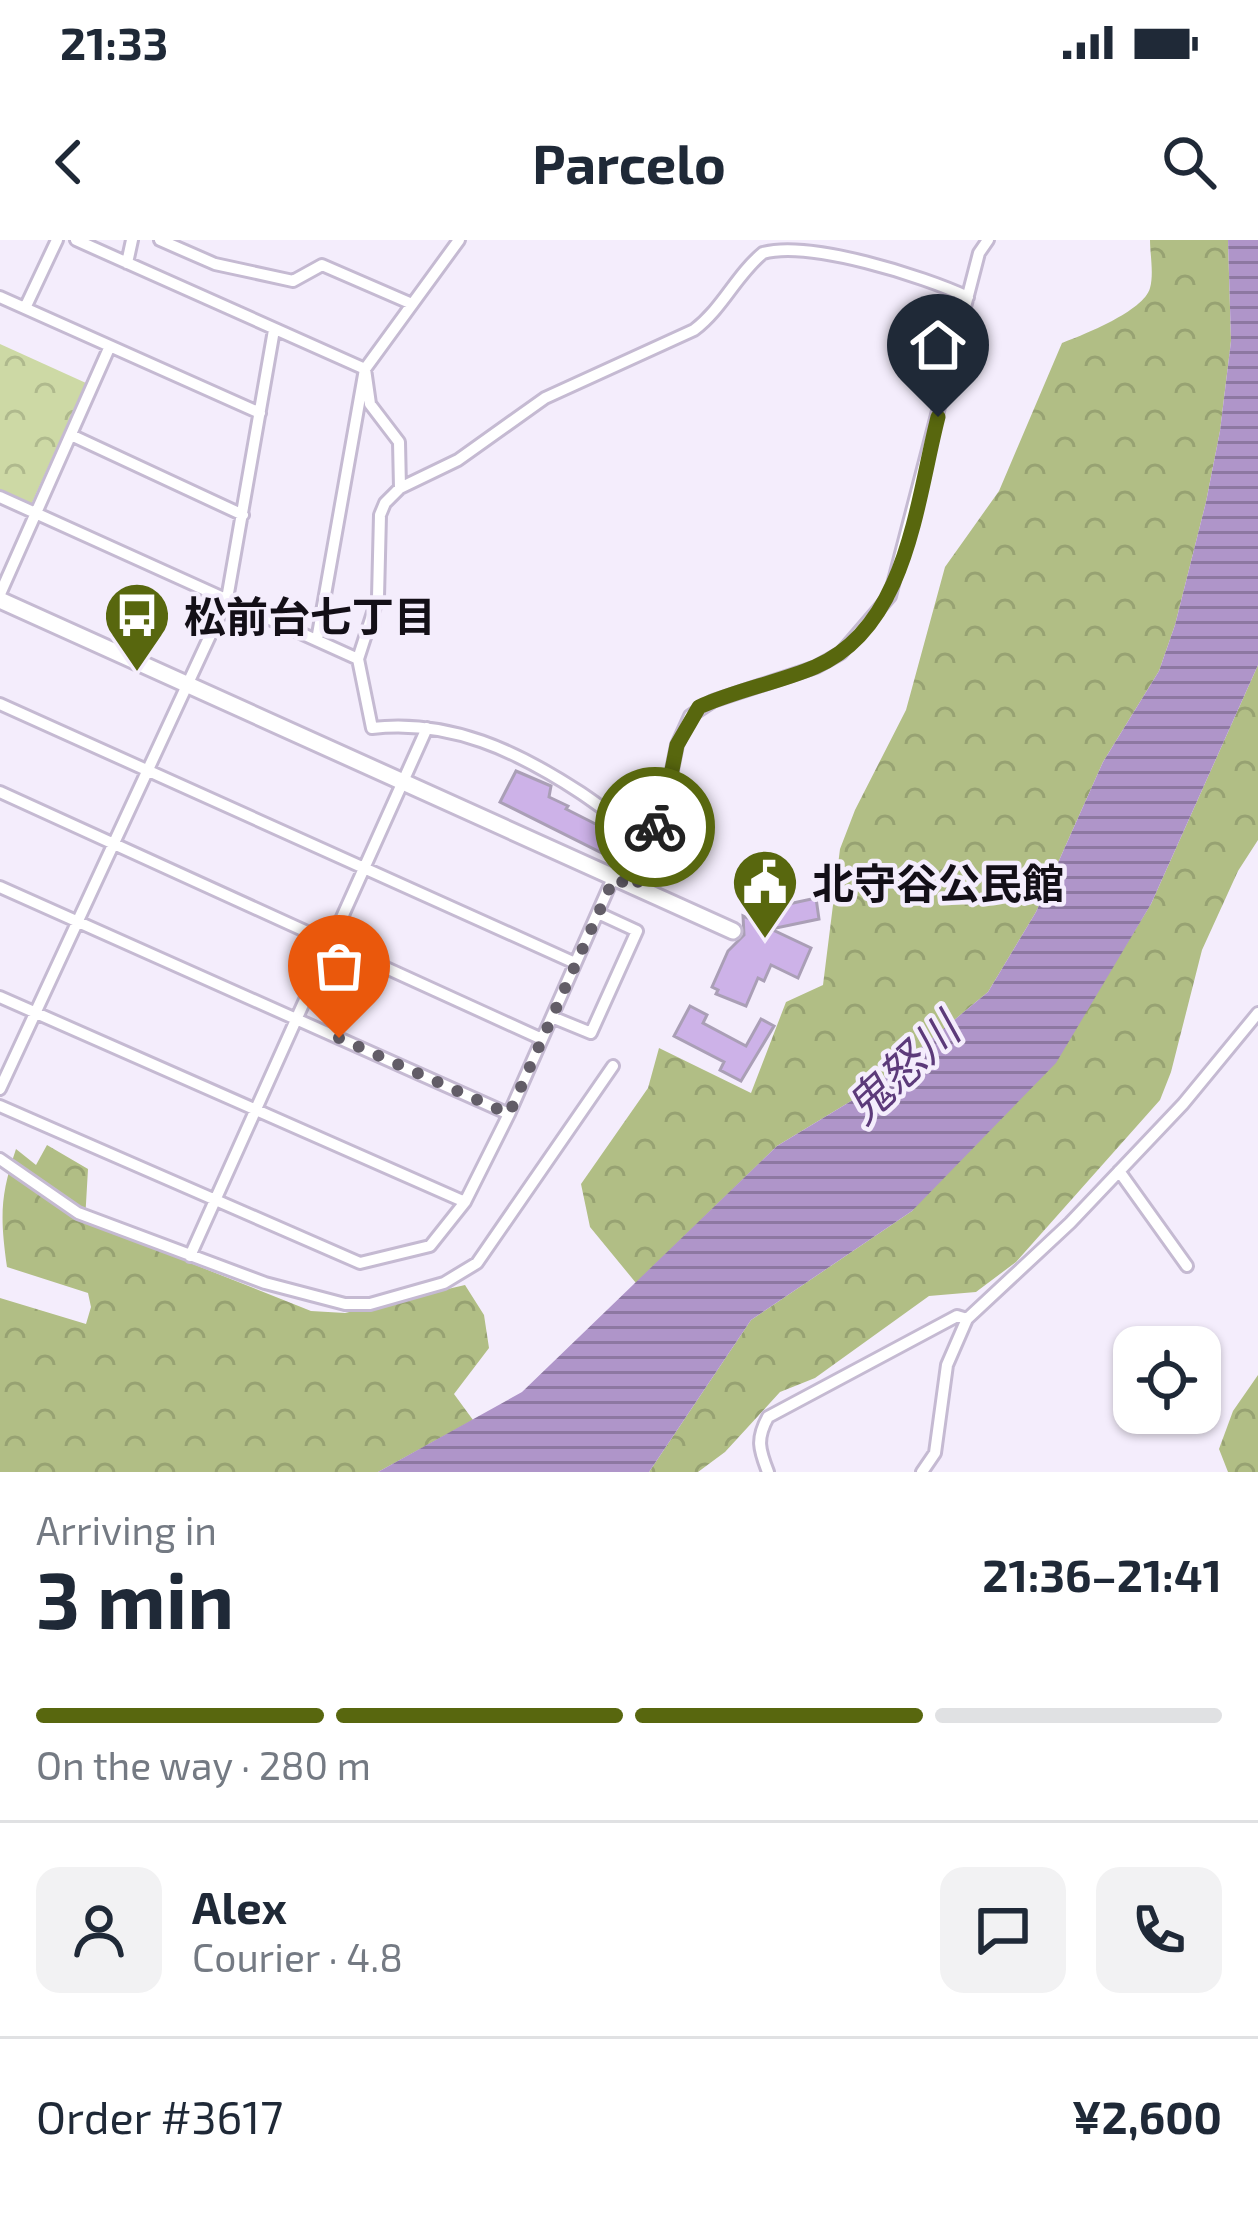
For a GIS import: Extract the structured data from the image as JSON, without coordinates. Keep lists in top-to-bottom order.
{
  "water": ["鬼怒川"],
  "places": {
    "bus stop": ["松前台七丁目"],
    "public building": ["北守谷公民館"]
  },
  "page": {
    "status": "21:33",
    "header": "Parcelo",
    "heading": ["3 min", "Arriving in", "21:36–21:41"],
    "panel": [
      "Alex",
      "Courier · 4.8",
      "Order #3617",
      "¥2,600"
    ],
    "bar": "On the way · 280 m"
  }
}
